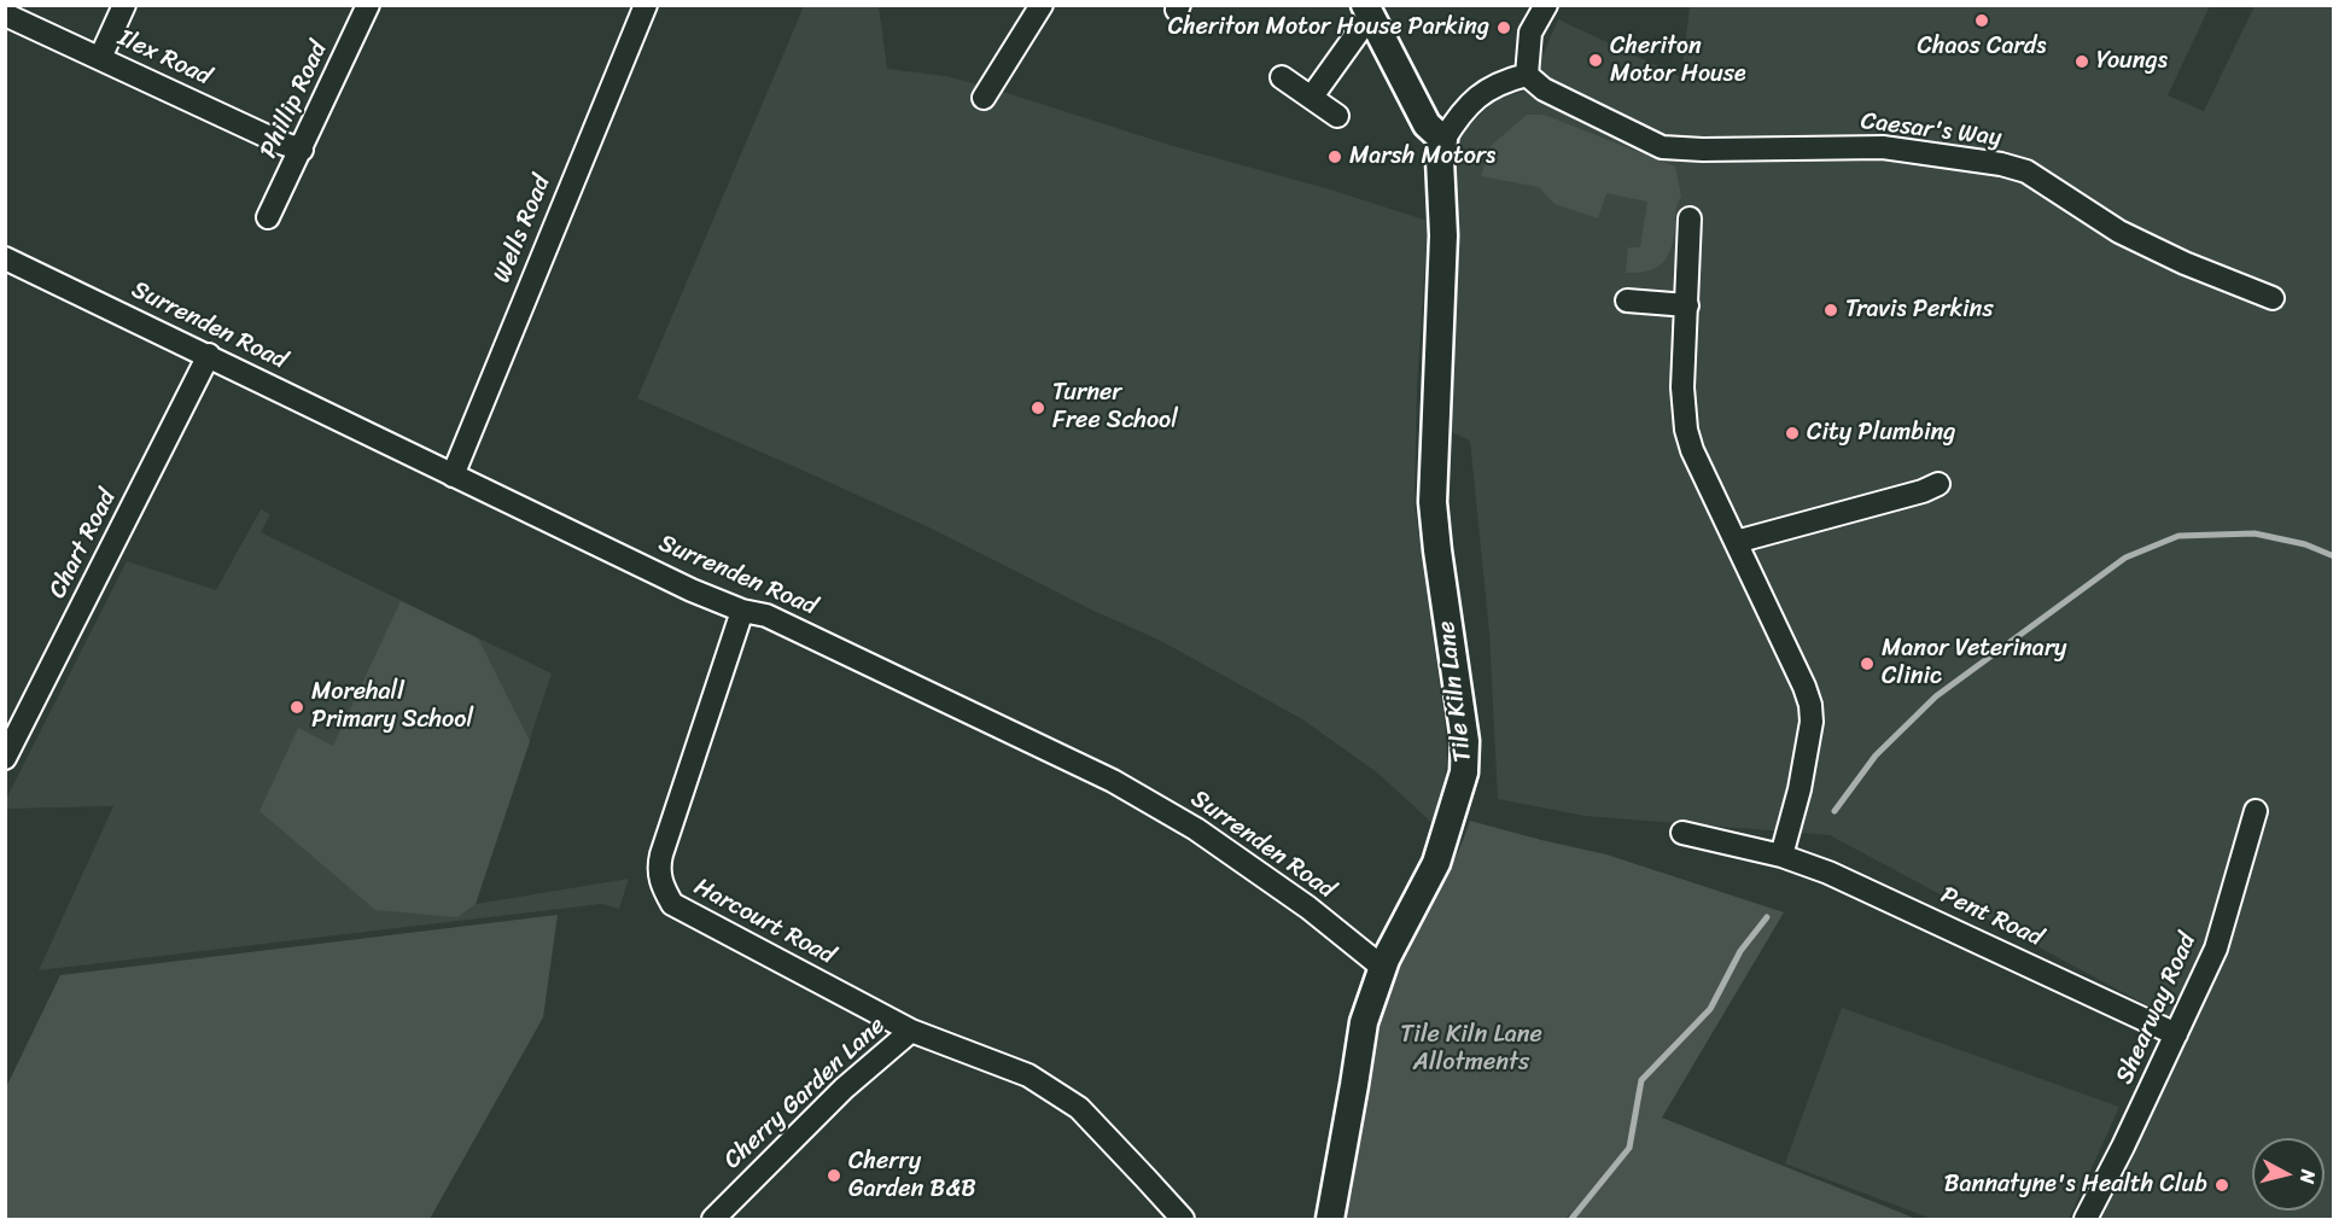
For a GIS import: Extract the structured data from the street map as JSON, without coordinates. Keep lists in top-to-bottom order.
{
  "streets": {
    "street": [
      "Ilex Road",
      "Phillip Road",
      "Caesar's Way",
      "Wells Road",
      "Surrenden Road",
      "Chart Road",
      "Tile Kiln Lane",
      "Pent Road",
      "Harcourt Road",
      "Shearway Road",
      "Cherry Garden Lane"
    ]
  },
  "crossings": [
    ["Ilex Road", "Phillip Road"],
    ["Wells Road", "Surrenden Road"],
    ["Surrenden Road", "Chart Road"],
    ["Surrenden Road", "Tile Kiln Lane"],
    ["Surrenden Road", "Harcourt Road"],
    ["Pent Road", "Shearway Road"],
    ["Harcourt Road", "Cherry Garden Lane"]
  ],
  "parks": ["Tile Kiln Lane Allotments"],
  "places": [
    "Chaos Cards",
    "Cheriton Motor House Parking",
    "Cheriton Motor House",
    "Youngs",
    "Marsh Motors",
    "Travis Perkins",
    "Turner Free School",
    "City Plumbing",
    "Manor Veterinary Clinic",
    "Morehall Primary School",
    "Cherry Garden B&B",
    "Bannatyne's Health Club"
  ],
  "north": "right"
}
